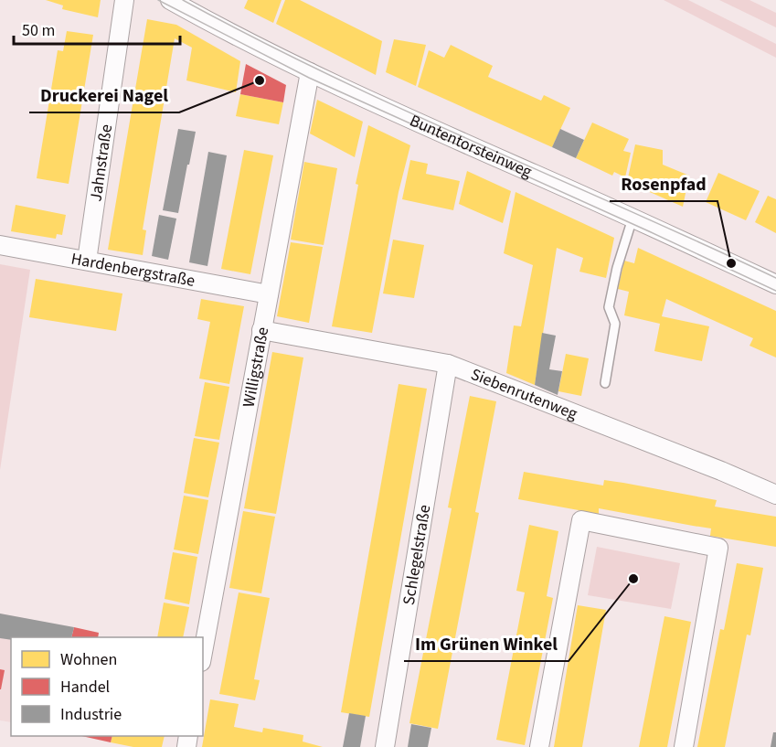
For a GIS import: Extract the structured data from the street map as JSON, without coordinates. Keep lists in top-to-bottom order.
{
  "streets": {
    "street": [
      "Buntentorsteinweg",
      "Jahnstraße",
      "Hardenbergstraße",
      "Willigstraße",
      "Siebenrutenweg",
      "Schlegelstraße"
    ]
  },
  "crossings": [
    ["Buntentorsteinweg", "Willigstraße"],
    ["Jahnstraße", "Hardenbergstraße"],
    ["Hardenbergstraße", "Willigstraße"],
    ["Willigstraße", "Siebenrutenweg"],
    ["Siebenrutenweg", "Schlegelstraße"]
  ],
  "places": ["Druckerei Nagel", "Rosenpfad", "Im Grünen Winkel"],
  "legend": ["Wohnen", "Handel", "Industrie"],
  "scale_bar": "50 m"
}
